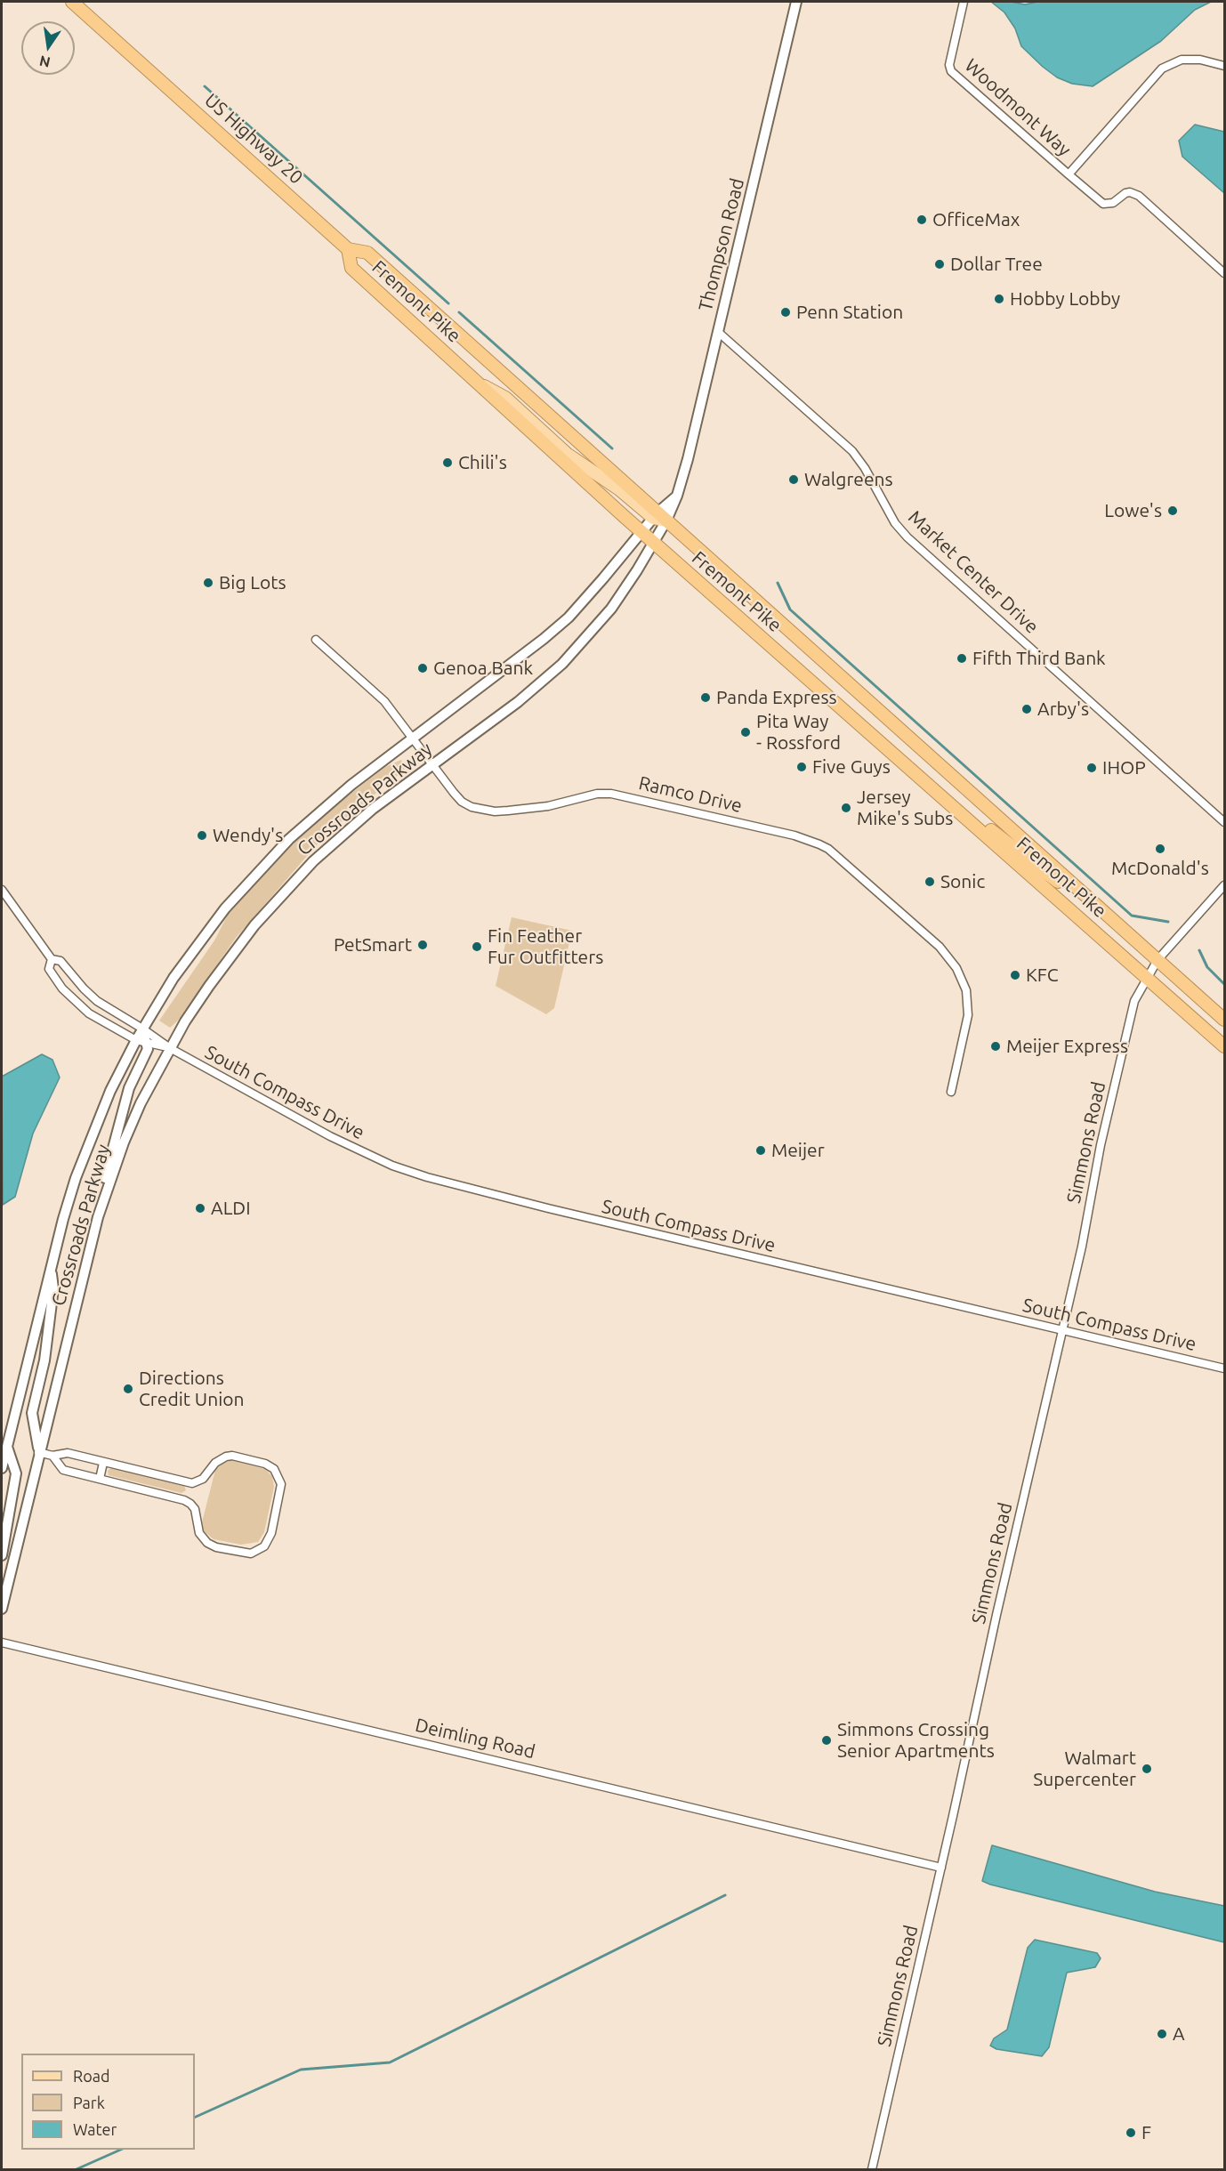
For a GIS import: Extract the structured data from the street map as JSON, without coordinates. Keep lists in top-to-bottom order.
{
  "streets": {
    "highway": ["US Highway 20", "Fremont Pike"],
    "street": [
      "Woodmont Way",
      "Thompson Road",
      "Market Center Drive",
      "Ramco Drive",
      "Crossroads Parkway",
      "South Compass Drive",
      "Simmons Road",
      "Deimling Road"
    ]
  },
  "crossings": [
    ["US Highway 20", "Fremont Pike"],
    ["Thompson Road", "Fremont Pike"],
    ["Thompson Road", "Market Center Drive"],
    ["Thompson Road", "Crossroads Parkway"],
    ["Fremont Pike", "Crossroads Parkway"],
    ["Fremont Pike", "Simmons Road"],
    ["Ramco Drive", "Crossroads Parkway"],
    ["Crossroads Parkway", "South Compass Drive"],
    ["South Compass Drive", "Simmons Road"],
    ["Simmons Road", "Deimling Road"]
  ],
  "places": [
    "OfficeMax",
    "Dollar Tree",
    "Hobby Lobby",
    "Penn Station",
    "Chili's",
    "Walgreens",
    "Lowe's",
    "Big Lots",
    "Fifth Third Bank",
    "Genoa Bank",
    "Panda Express",
    "Arby's",
    "Pita Way - Rossford",
    "Five Guys",
    "IHOP",
    "Jersey Mike's Subs",
    "Wendy's",
    "McDonald's",
    "Sonic",
    "PetSmart",
    "Fin Feather Fur Outfitters",
    "KFC",
    "Meijer Express",
    "Meijer",
    "ALDI",
    "Directions Credit Union",
    "Simmons Crossing Senior Apartments",
    "Walmart Supercenter",
    "A",
    "F"
  ],
  "legend": ["Road", "Park", "Water"],
  "north": "bottom"
}
